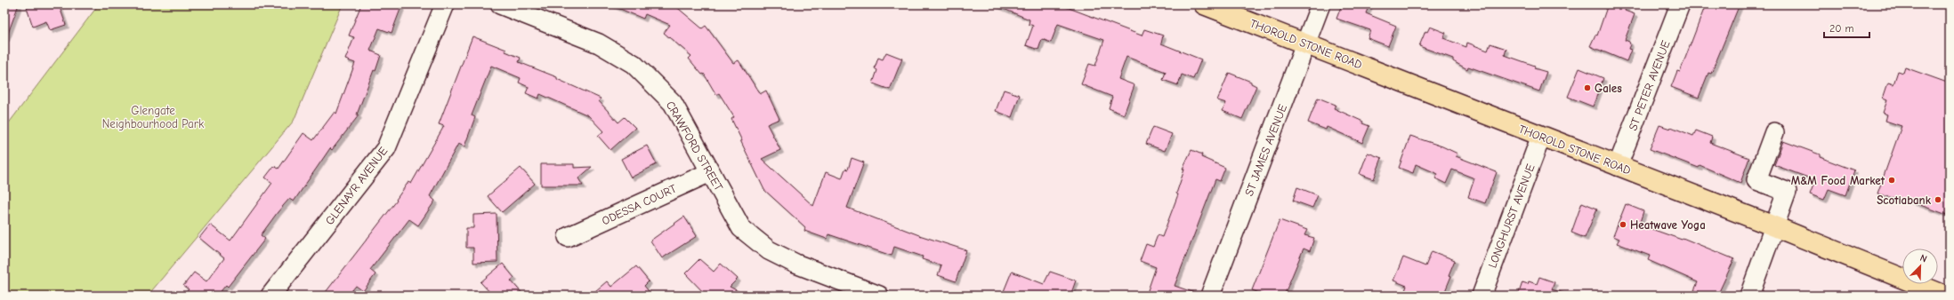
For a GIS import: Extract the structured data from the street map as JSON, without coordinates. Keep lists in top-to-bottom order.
{
  "streets": {
    "main road": ["THOROLD STONE ROAD"],
    "street": [
      "ST PETER AVENUE",
      "CRAWFORD STREET",
      "ST JAMES AVENUE",
      "GLENAYR AVENUE",
      "ODESSA COURT",
      "LONGHURST AVENUE"
    ]
  },
  "crossings": [
    ["THOROLD STONE ROAD", "ST PETER AVENUE"],
    ["THOROLD STONE ROAD", "ST JAMES AVENUE"],
    ["THOROLD STONE ROAD", "LONGHURST AVENUE"],
    ["CRAWFORD STREET", "ODESSA COURT"]
  ],
  "parks": ["Glengate Neighbourhood Park"],
  "places": [
    "Gales",
    "M&M Food Market",
    "Scotiabank",
    "Heatwave Yoga"
  ],
  "scale_bar": "20 m",
  "north": "top right"
}
